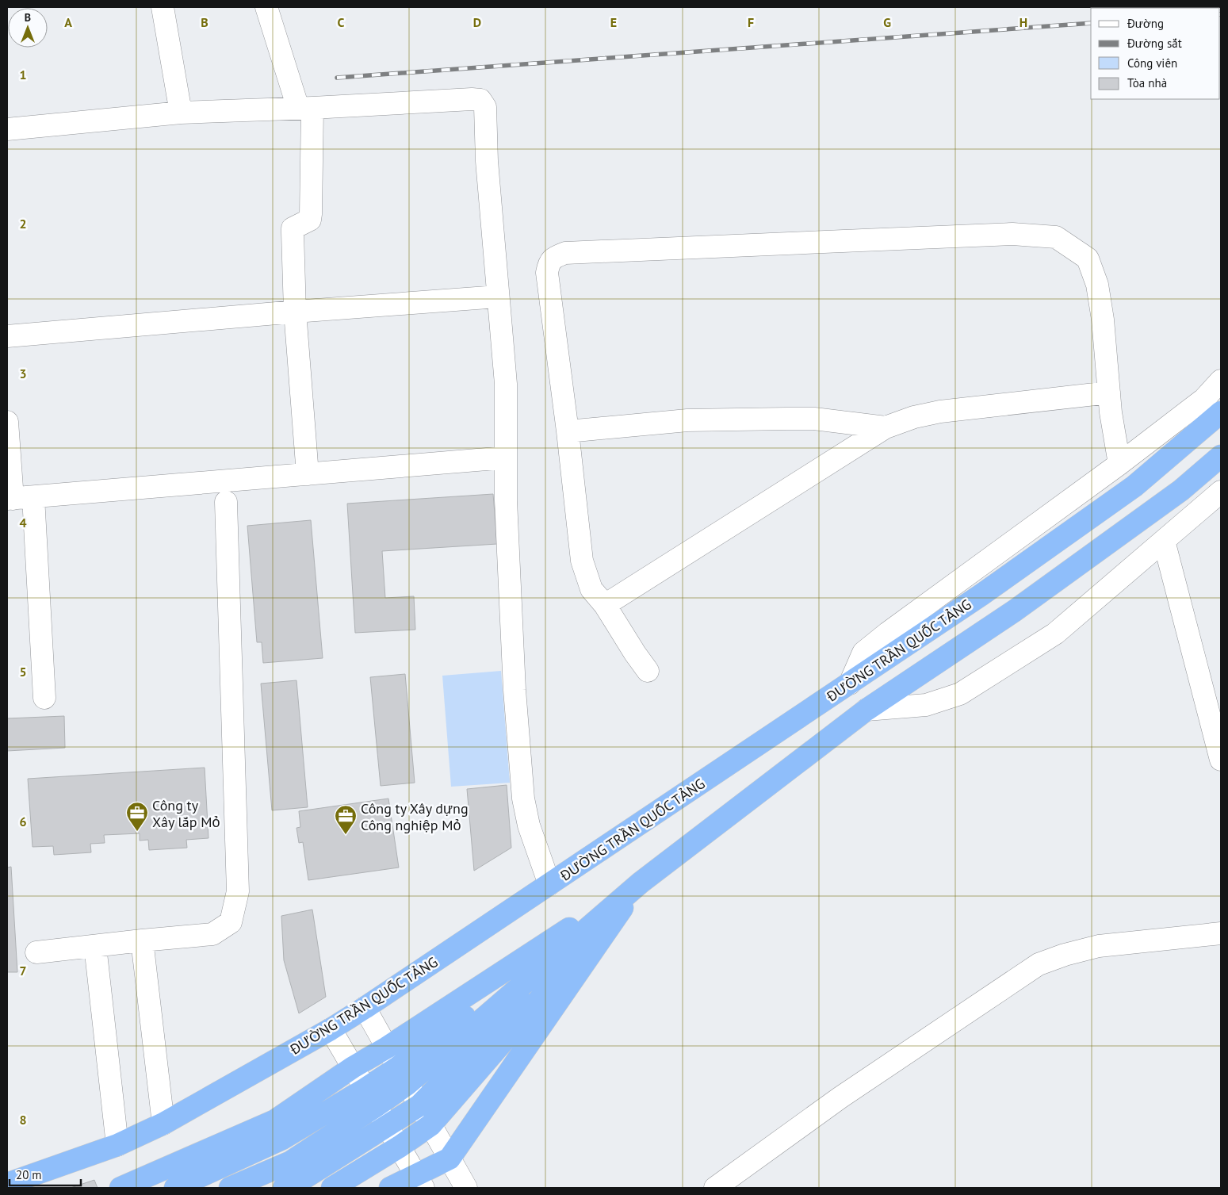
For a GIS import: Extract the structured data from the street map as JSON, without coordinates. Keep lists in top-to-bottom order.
{
  "streets": {
    "highway": ["ĐƯỜNG TRẦN QUỐC TẢNG"]
  },
  "places": {
    "office": ["Công ty Xây lắp Mỏ", "Công ty Xây dựng Công nghiệp Mỏ"]
  },
  "legend": [
    "Đường",
    "Đường sắt",
    "Công viên",
    "Tòa nhà"
  ],
  "scale_bar": "20 m",
  "north": "top",
  "grid": {
    "columns": [
      "A",
      "B",
      "C",
      "D",
      "E",
      "F",
      "G",
      "H"
    ],
    "rows": [
      "1",
      "2",
      "3",
      "4",
      "5",
      "6",
      "7",
      "8"
    ]
  }
}
